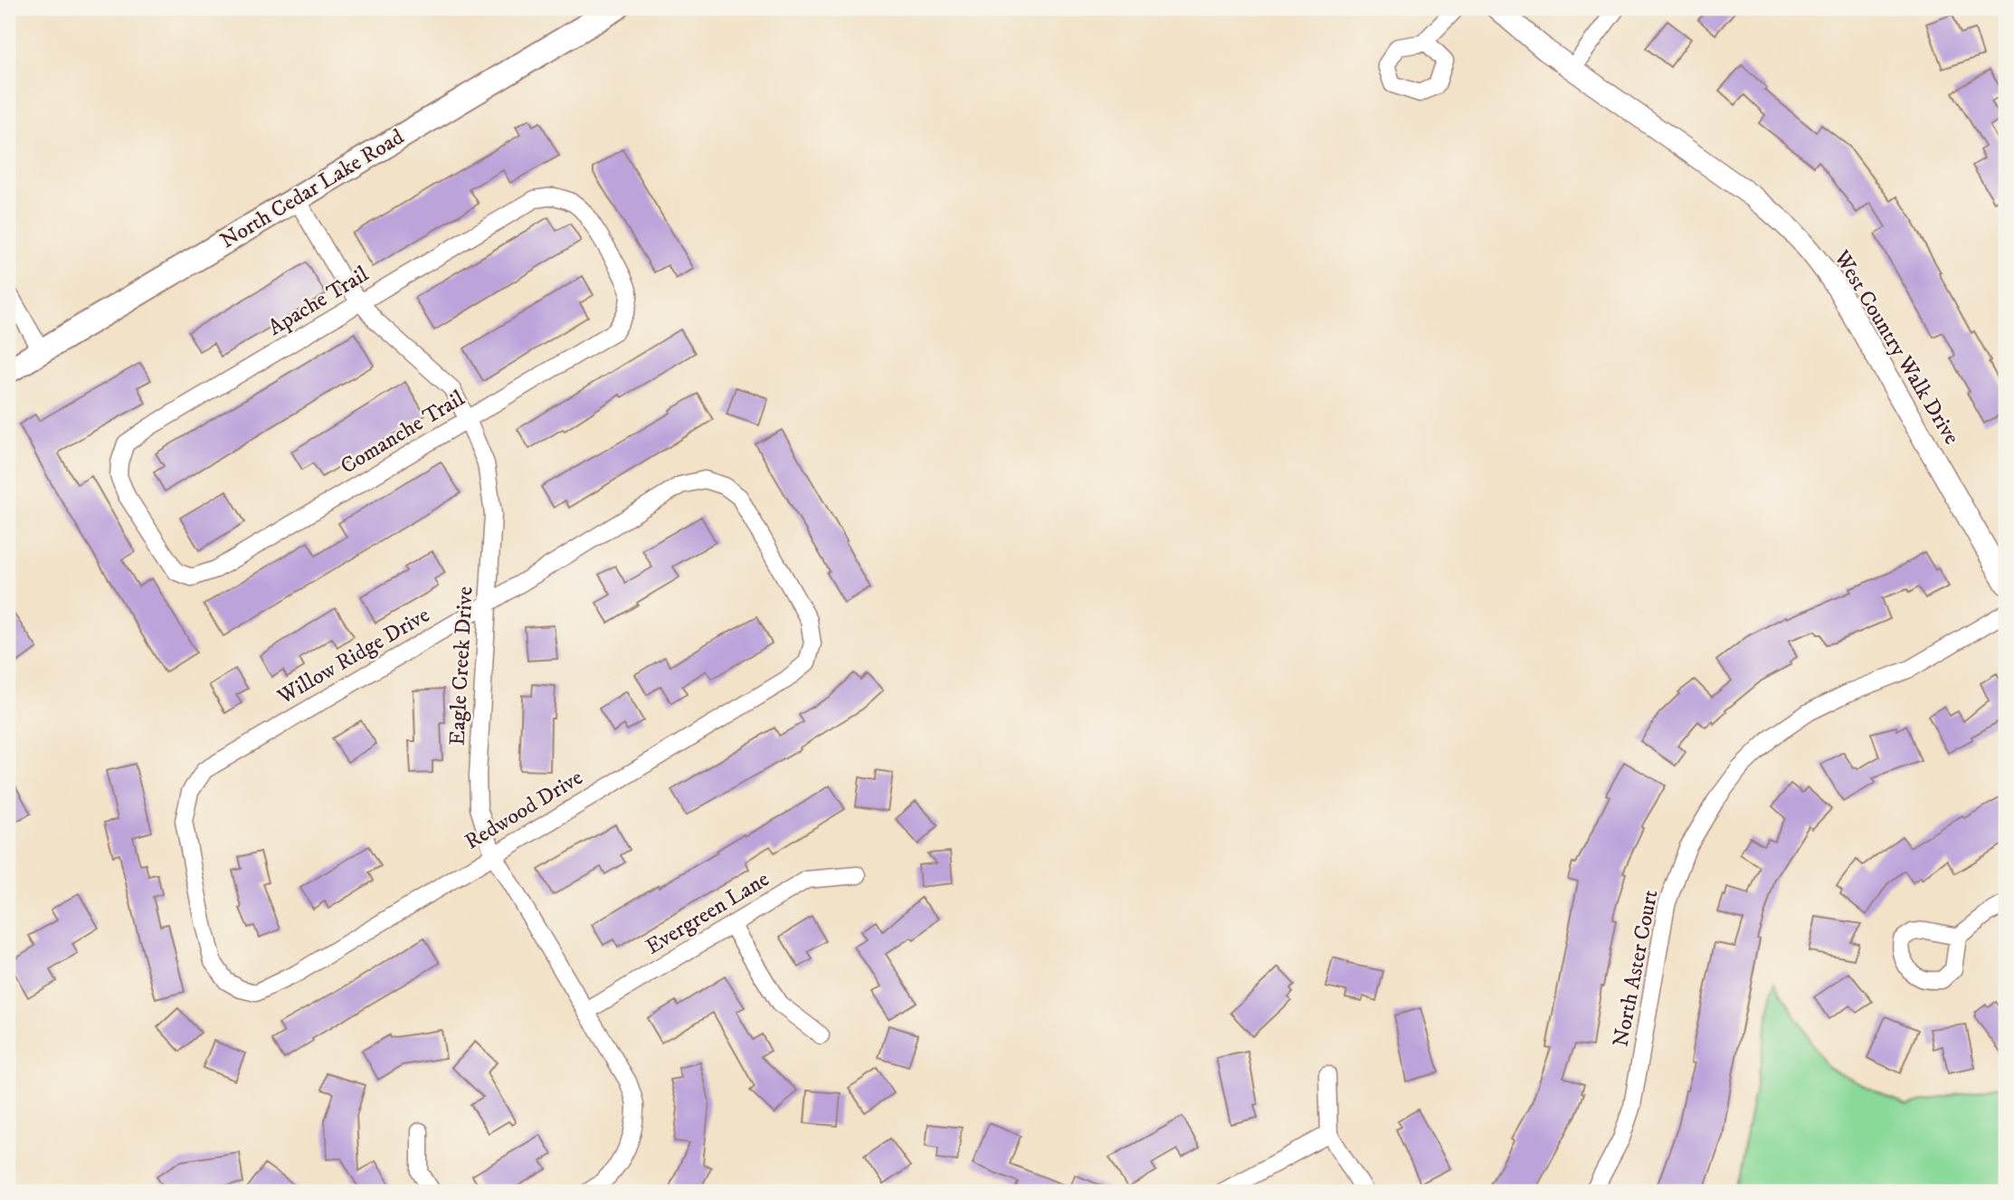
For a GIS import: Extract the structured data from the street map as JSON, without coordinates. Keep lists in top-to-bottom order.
{
  "streets": {
    "main road": ["North Cedar Lake Road"],
    "street": [
      "Apache Trail",
      "West Country Walk Drive",
      "Comanche Trail",
      "Willow Ridge Drive",
      "Eagle Creek Drive",
      "Redwood Drive",
      "Evergreen Lane",
      "North Aster Court"
    ]
  },
  "crossings": [
    ["North Cedar Lake Road", "Eagle Creek Drive"],
    ["Apache Trail", "Comanche Trail"],
    ["Apache Trail", "Eagle Creek Drive"],
    ["Comanche Trail", "Eagle Creek Drive"],
    ["Willow Ridge Drive", "Eagle Creek Drive"],
    ["Willow Ridge Drive", "Redwood Drive"],
    ["Eagle Creek Drive", "Redwood Drive"],
    ["Eagle Creek Drive", "Evergreen Lane"]
  ]
}
